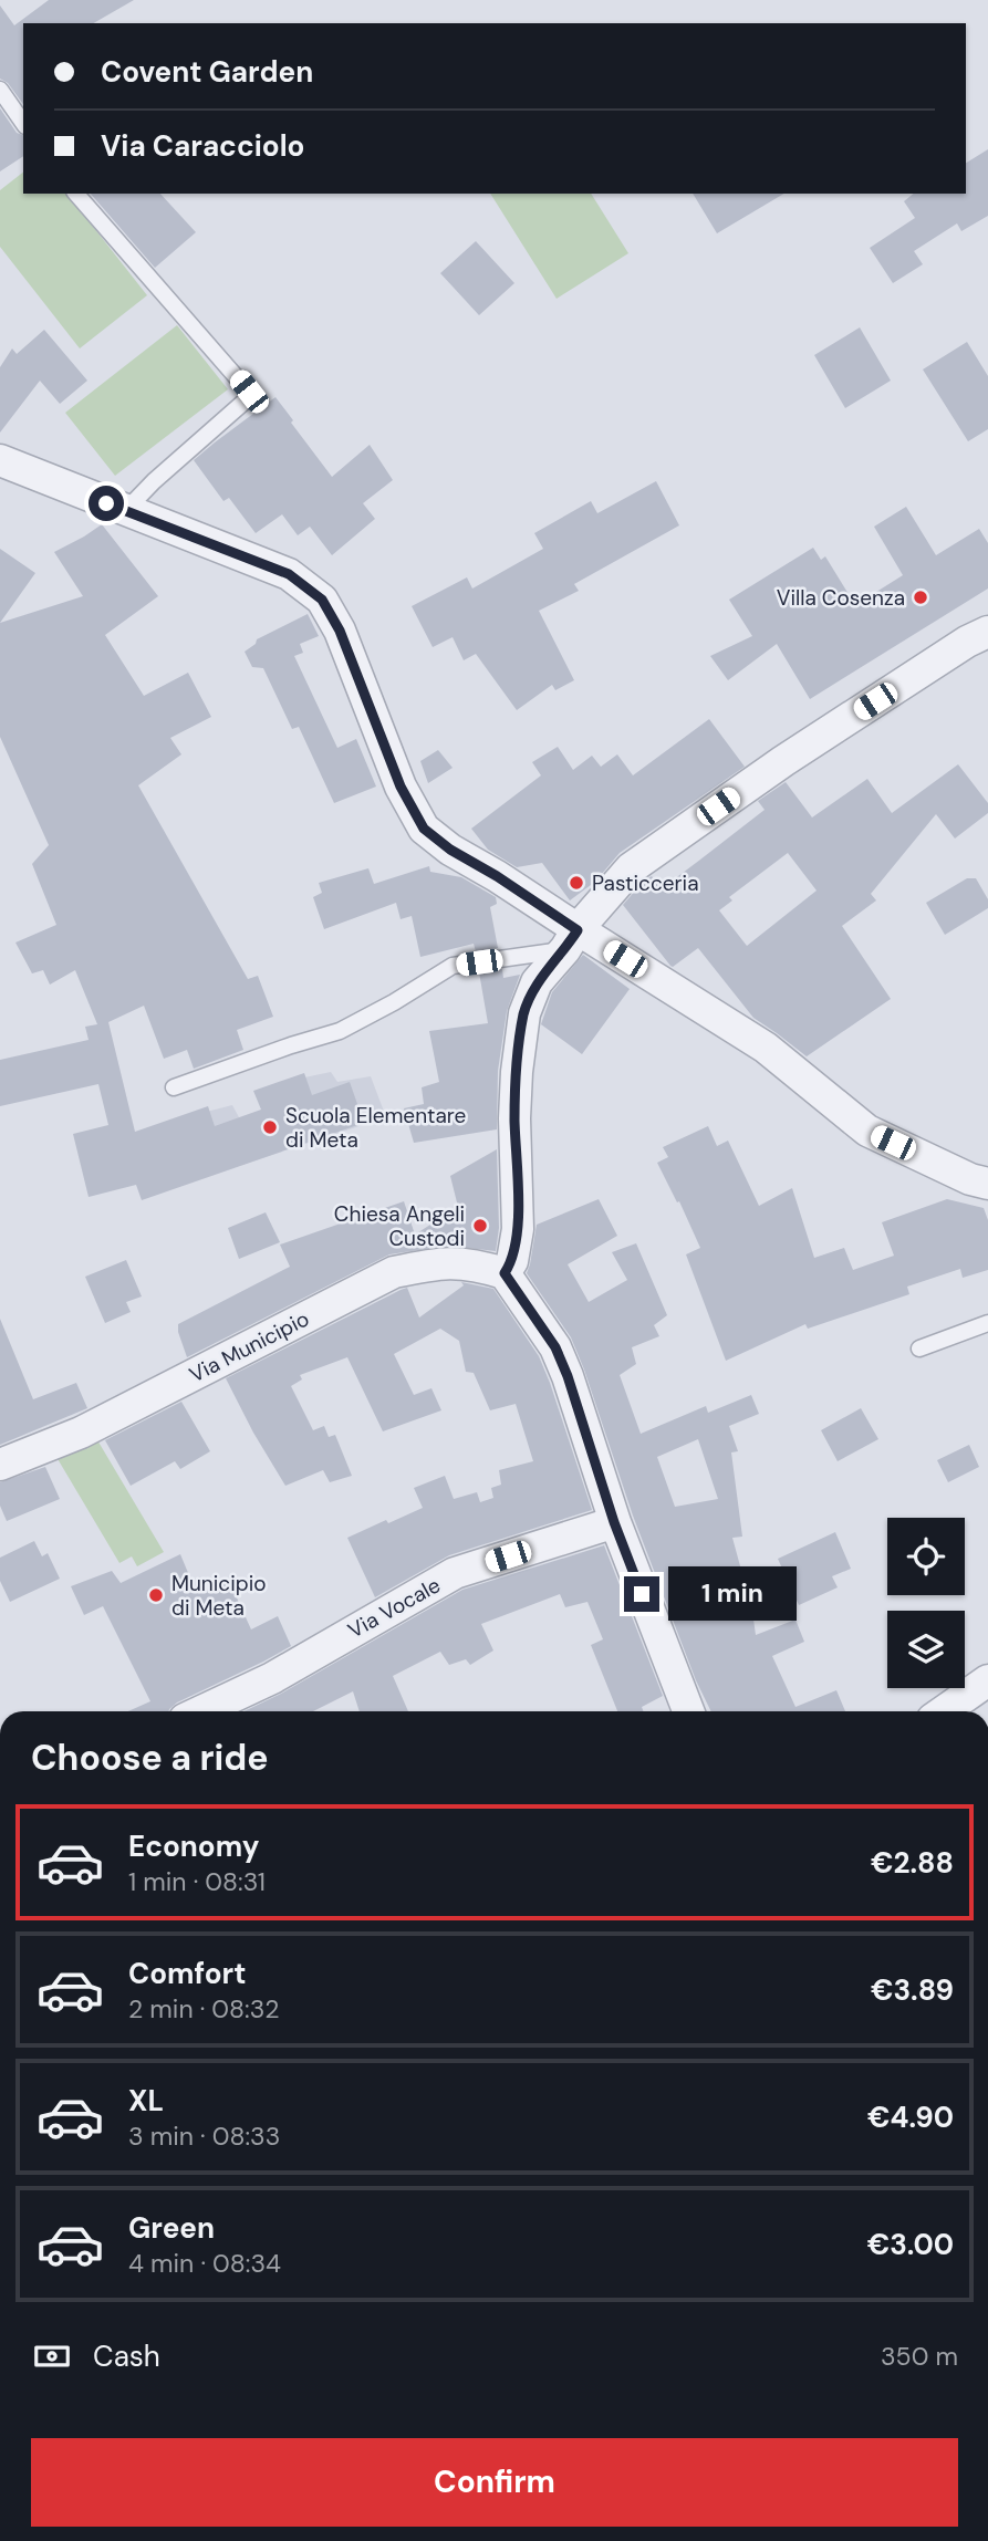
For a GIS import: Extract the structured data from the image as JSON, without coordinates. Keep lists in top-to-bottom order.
{
  "streets": {
    "street": ["Via Municipio", "Via Vocale"]
  },
  "places": [
    "Villa Cosenza",
    "Pasticceria",
    "Scuola Elementare di Meta",
    "Chiesa Angeli Custodi",
    "Municipio di Meta"
  ],
  "page": {
    "banner": ["Covent Garden", "Via Caracciolo"],
    "bubble": "1 min",
    "heading": "Choose a ride",
    "list": [
      {
        "name": "Economy",
        "note": "1 min · 08:31",
        "value": "€2.88"
      },
      {
        "name": "Comfort",
        "note": "2 min · 08:32",
        "value": "€3.89"
      },
      {
        "name": "XL",
        "note": "3 min · 08:33",
        "value": "€4.90"
      },
      {
        "name": "Green",
        "note": "4 min · 08:34",
        "value": "€3.00"
      }
    ],
    "pay": ["Cash", "350 m"],
    "buttons": "Confirm"
  }
}
